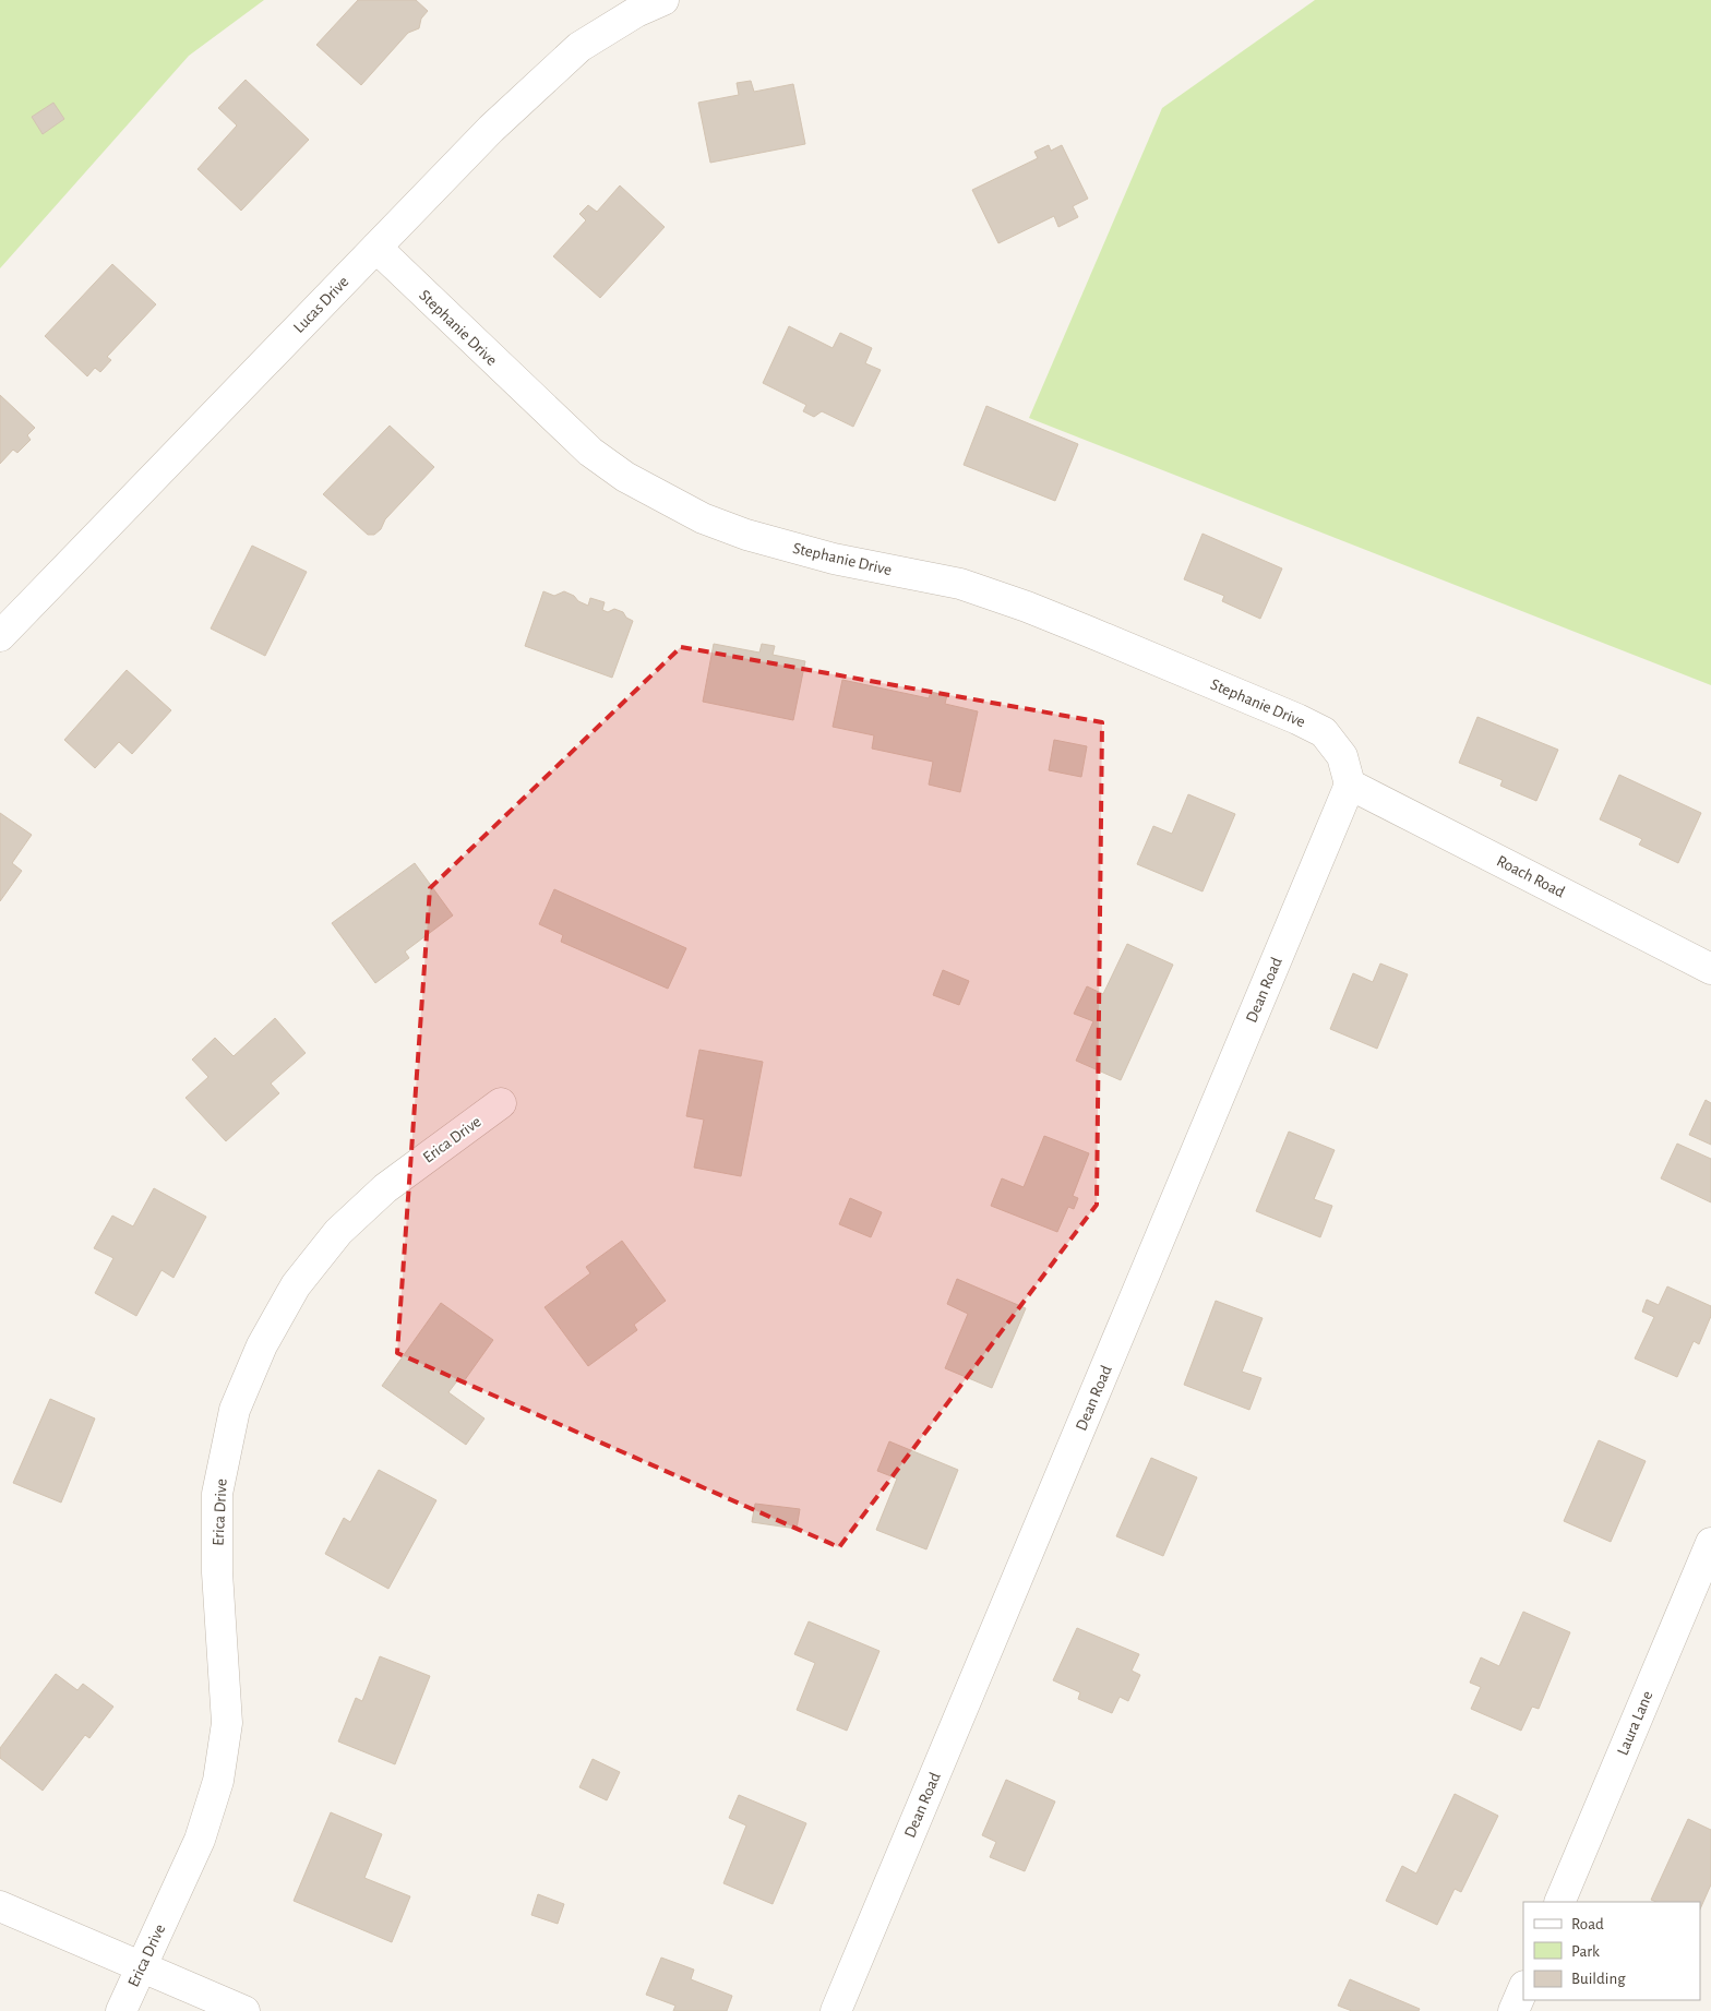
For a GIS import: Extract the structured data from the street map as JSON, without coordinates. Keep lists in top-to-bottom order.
{
  "streets": {
    "street": [
      "Lucas Drive",
      "Stephanie Drive",
      "Roach Road",
      "Dean Road",
      "Erica Drive",
      "Laura Lane"
    ]
  },
  "crossings": [
    ["Lucas Drive", "Stephanie Drive"],
    ["Stephanie Drive", "Roach Road"],
    ["Stephanie Drive", "Dean Road"],
    ["Roach Road", "Dean Road"]
  ],
  "legend": ["Road", "Park", "Building"]
}
